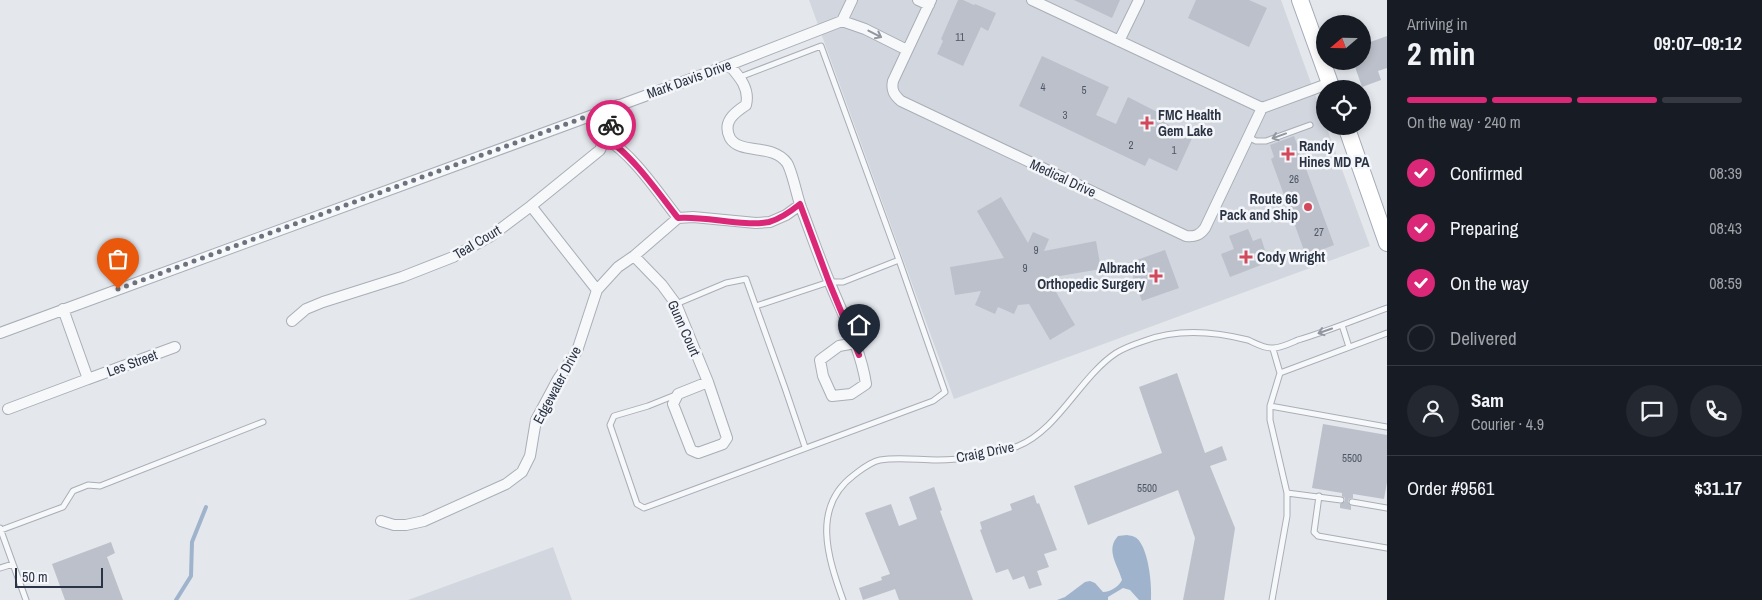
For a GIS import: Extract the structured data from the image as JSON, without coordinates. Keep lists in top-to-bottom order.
{
  "streets": {
    "street": [
      "Mark Davis Drive",
      "Medical Drive",
      "Teal Court",
      "Gunn Court",
      "Les Street",
      "Edgewater Drive"
    ],
    "lane": ["Craig Drive"]
  },
  "crossings": [
    ["Mark Davis Drive", "Teal Court"],
    ["Gunn Court", "Edgewater Drive"]
  ],
  "places": {
    "health": [
      "FMC Health Gem Lake",
      "Randy Hines MD PA",
      "Cody Wright",
      "Albracht Orthopedic Surgery"
    ],
    "other": ["Route 66 Pack and Ship"]
  },
  "house_numbers": [
    "11",
    "4",
    "5",
    "3",
    "2",
    "1",
    "26",
    "27",
    "9",
    "9",
    "5500",
    "5500"
  ],
  "scale_bar": "50 m",
  "north": "left",
  "page": {
    "heading": ["2 min", "Arriving in", "09:07–09:12"],
    "panel": [
      "Sam",
      "Courier · 4.9",
      "Order #9561",
      "$31.17"
    ],
    "bar": "On the way · 240 m",
    "list": [
      ["Confirmed", "08:39"],
      ["Preparing", "08:43"],
      ["On the way", "08:59"],
      "Delivered"
    ],
    "scale": "50 m"
  }
}
